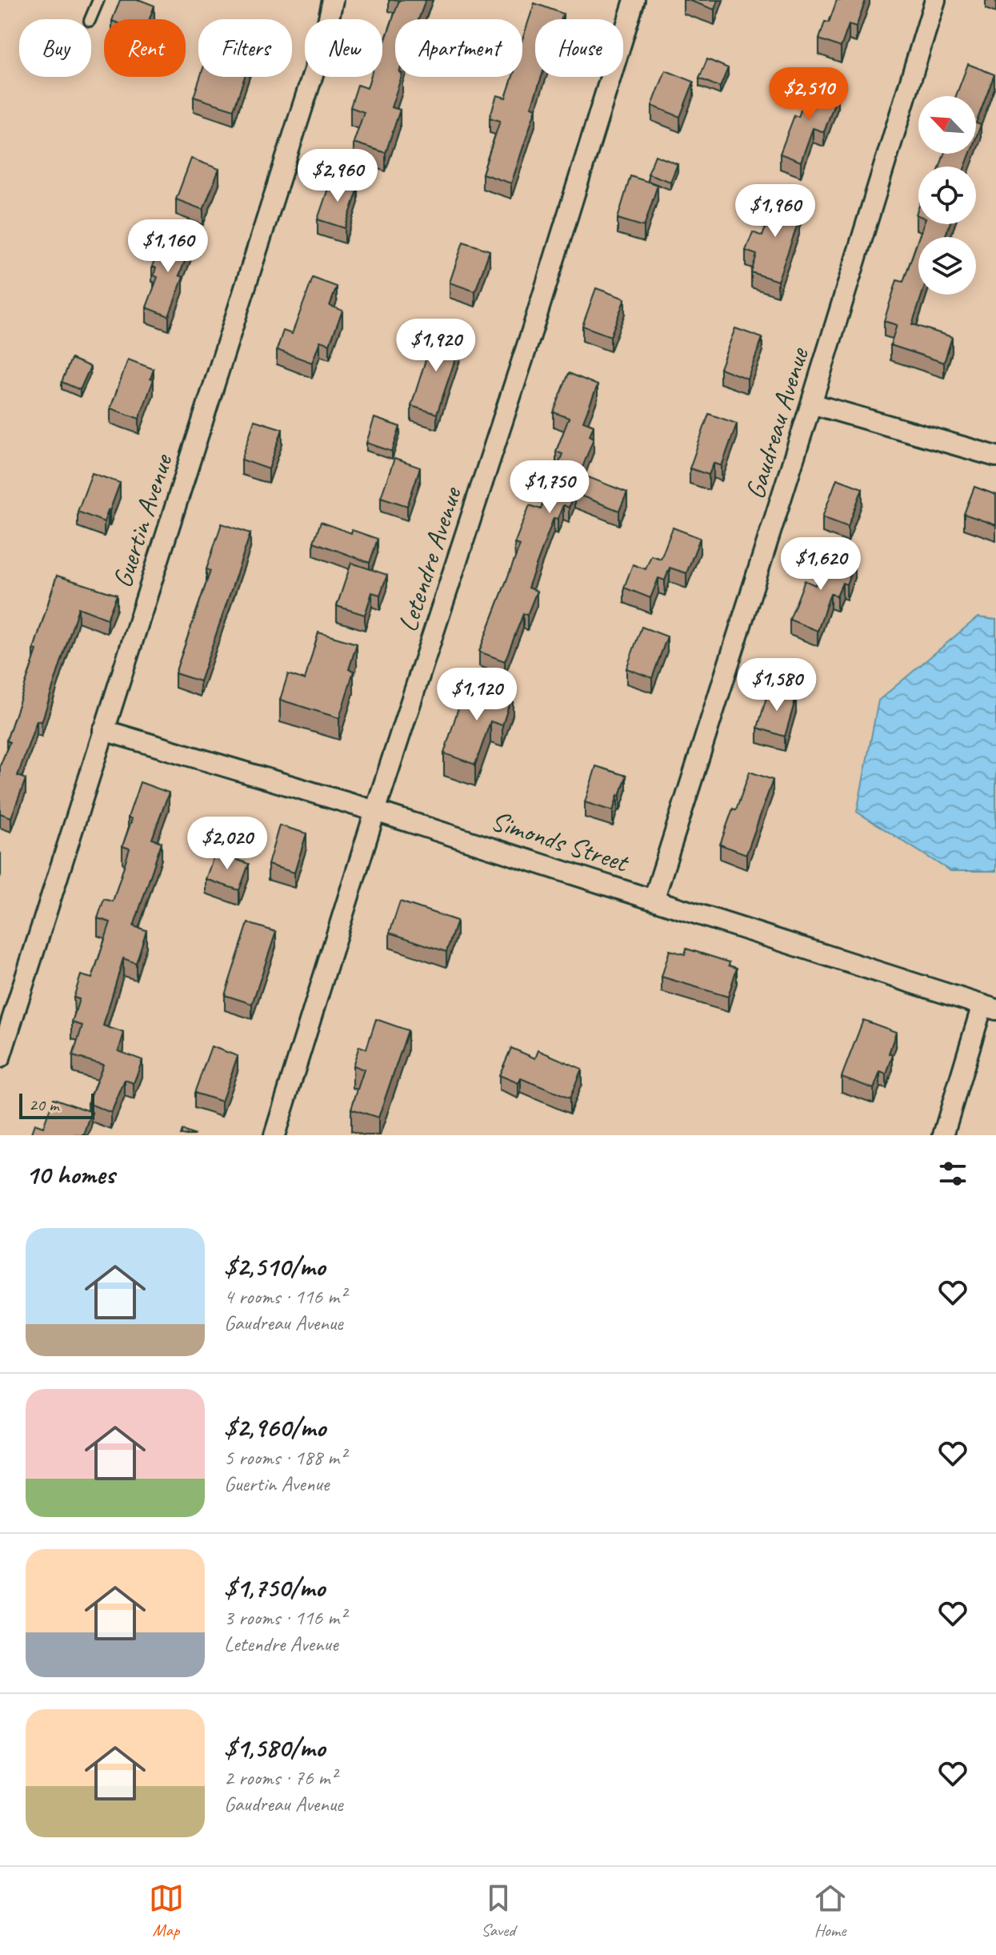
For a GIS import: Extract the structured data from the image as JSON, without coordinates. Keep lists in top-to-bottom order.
{
  "streets": {
    "street": [
      "Gaudreau Avenue",
      "Guertin Avenue",
      "Letendre Avenue",
      "Simonds Street"
    ]
  },
  "crossings": [
    ["Gaudreau Avenue", "Simonds Street"],
    ["Guertin Avenue", "Simonds Street"],
    ["Letendre Avenue", "Simonds Street"]
  ],
  "scale_bar": "20 m",
  "north": "top left",
  "page": {
    "chip": [
      "Buy",
      "Rent",
      "Filters",
      "New",
      "Apartment",
      "House"
    ],
    "price": [
      "$2,510",
      "$2,960",
      "$1,960",
      "$1,160",
      "$1,920",
      "$1,750",
      "$1,620",
      "$1,580",
      "$1,120",
      "$2,020"
    ],
    "scale": "20 m",
    "heading": "10 homes",
    "list": [
      {
        "name": "$2,510/mo",
        "note": "4 rooms · 116 m² · Gaudreau Avenue"
      },
      {
        "name": "$2,960/mo",
        "note": "5 rooms · 188 m² · Guertin Avenue"
      },
      {
        "name": "$1,750/mo",
        "note": "3 rooms · 116 m² · Letendre Avenue"
      },
      {
        "name": "$1,580/mo",
        "note": "2 rooms · 76 m² · Gaudreau Avenue"
      }
    ],
    "tabs": ["Map", "Saved", "Home"]
  }
}
